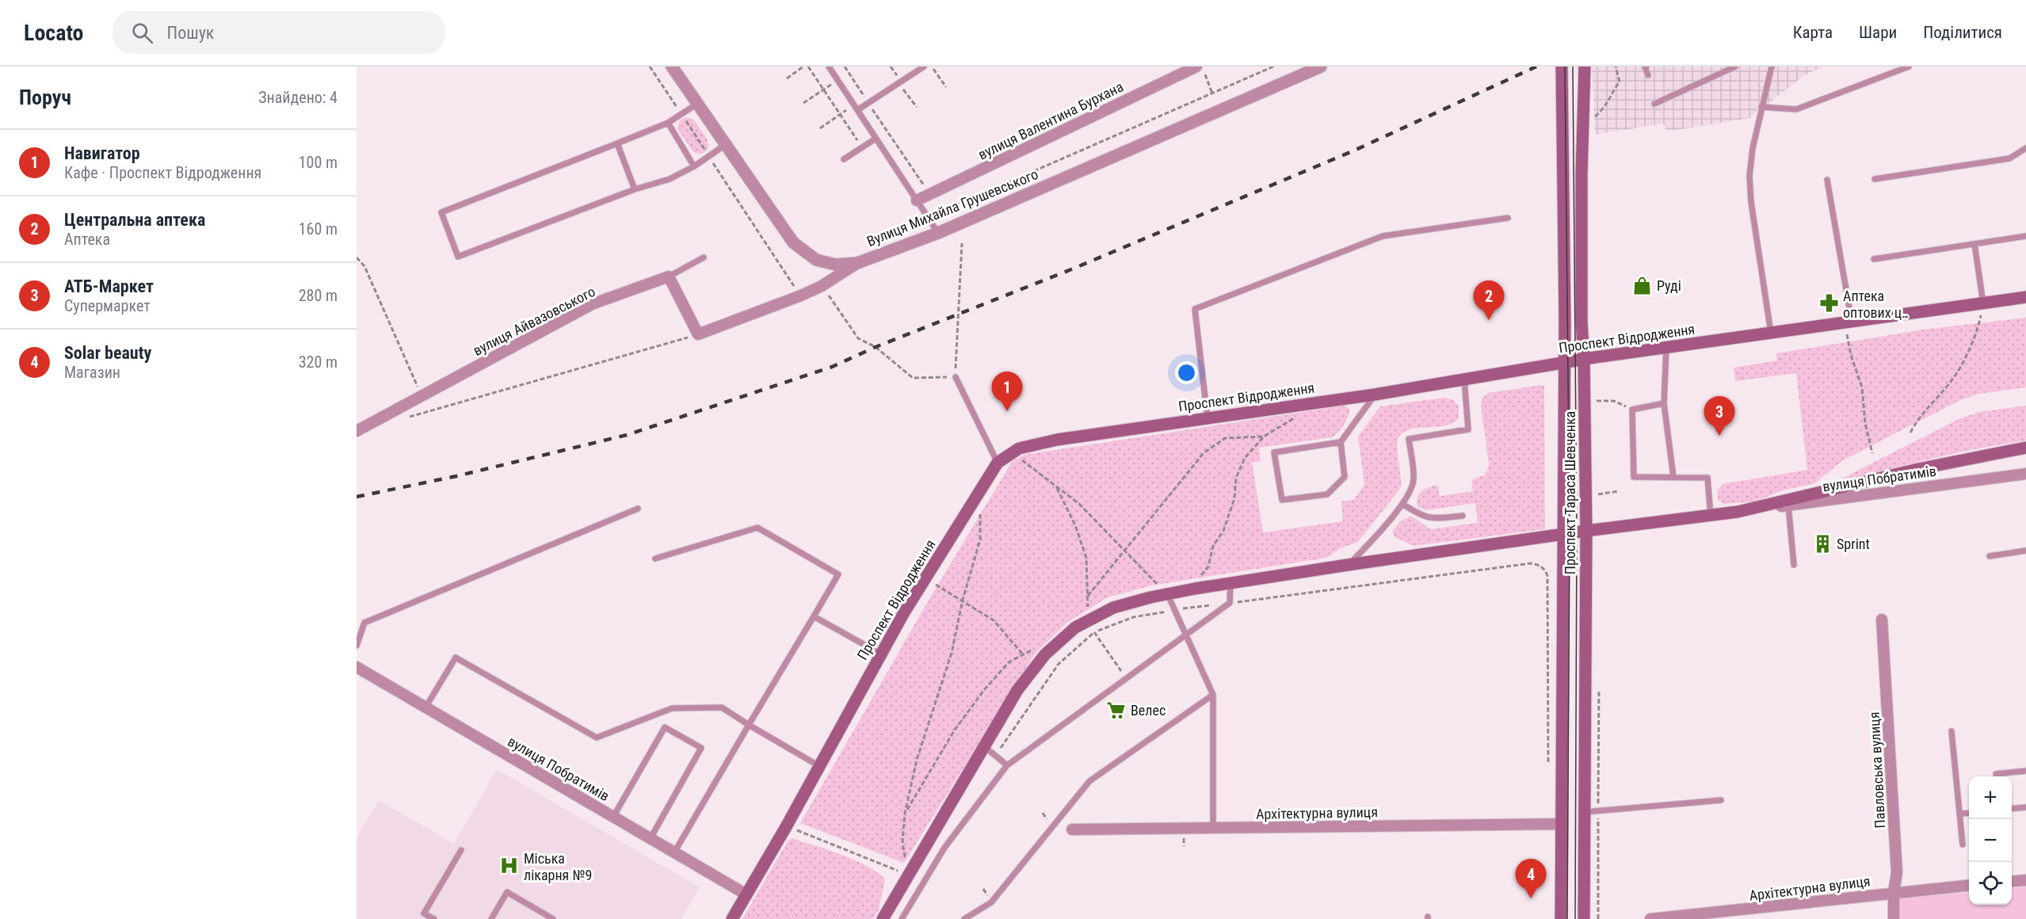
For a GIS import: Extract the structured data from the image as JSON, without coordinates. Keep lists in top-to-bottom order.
{
  "streets": {
    "main road": ["Проспект Відродження", "Проспект Тараса Шевченка"],
    "street": [
      "вулиця Валентина Бурхана",
      "Вулиця Михайла Грушевського",
      "вулиця Айвазовського",
      "вулиця Побратимів",
      "Павловська вулиця",
      "Архітектурна вулиця"
    ]
  },
  "crossings": [
    ["Проспект Відродження", "вулиця Побратимів"],
    ["Проспект Відродження", "Проспект Тараса Шевченка"],
    ["Проспект Тараса Шевченка", "Архітектурна вулиця"],
    ["Павловська вулиця", "Архітектурна вулиця"]
  ],
  "places": {
    "shop": ["Рудi"],
    "pharmacy": ["Аптека оптових ц‥"],
    "building": ["Sprint"],
    "supermarket": ["Велес"],
    "hospital": ["Міська лікарня №9"]
  },
  "page": {
    "header": "Locato",
    "search": "Пошук",
    "nav": ["Карта", "Шари", "Поділитися"],
    "heading": ["Поруч", "Знайдено: 4"],
    "list": [
      {
        "mark": "1",
        "name": "Навигатор",
        "note": "Кафе · Проспект Відродження",
        "value": "100 m"
      },
      {
        "mark": "2",
        "name": "Центральна аптека",
        "note": "Аптека",
        "value": "160 m"
      },
      {
        "mark": "3",
        "name": "АТБ-Маркет",
        "note": "Супермаркет",
        "value": "280 m"
      },
      {
        "mark": "4",
        "name": "Solar beauty",
        "note": "Магазин",
        "value": "320 m"
      }
    ],
    "pins": [
      "2",
      "1",
      "3",
      "4"
    ],
    "map_buttons": ["+", "−"]
  }
}
